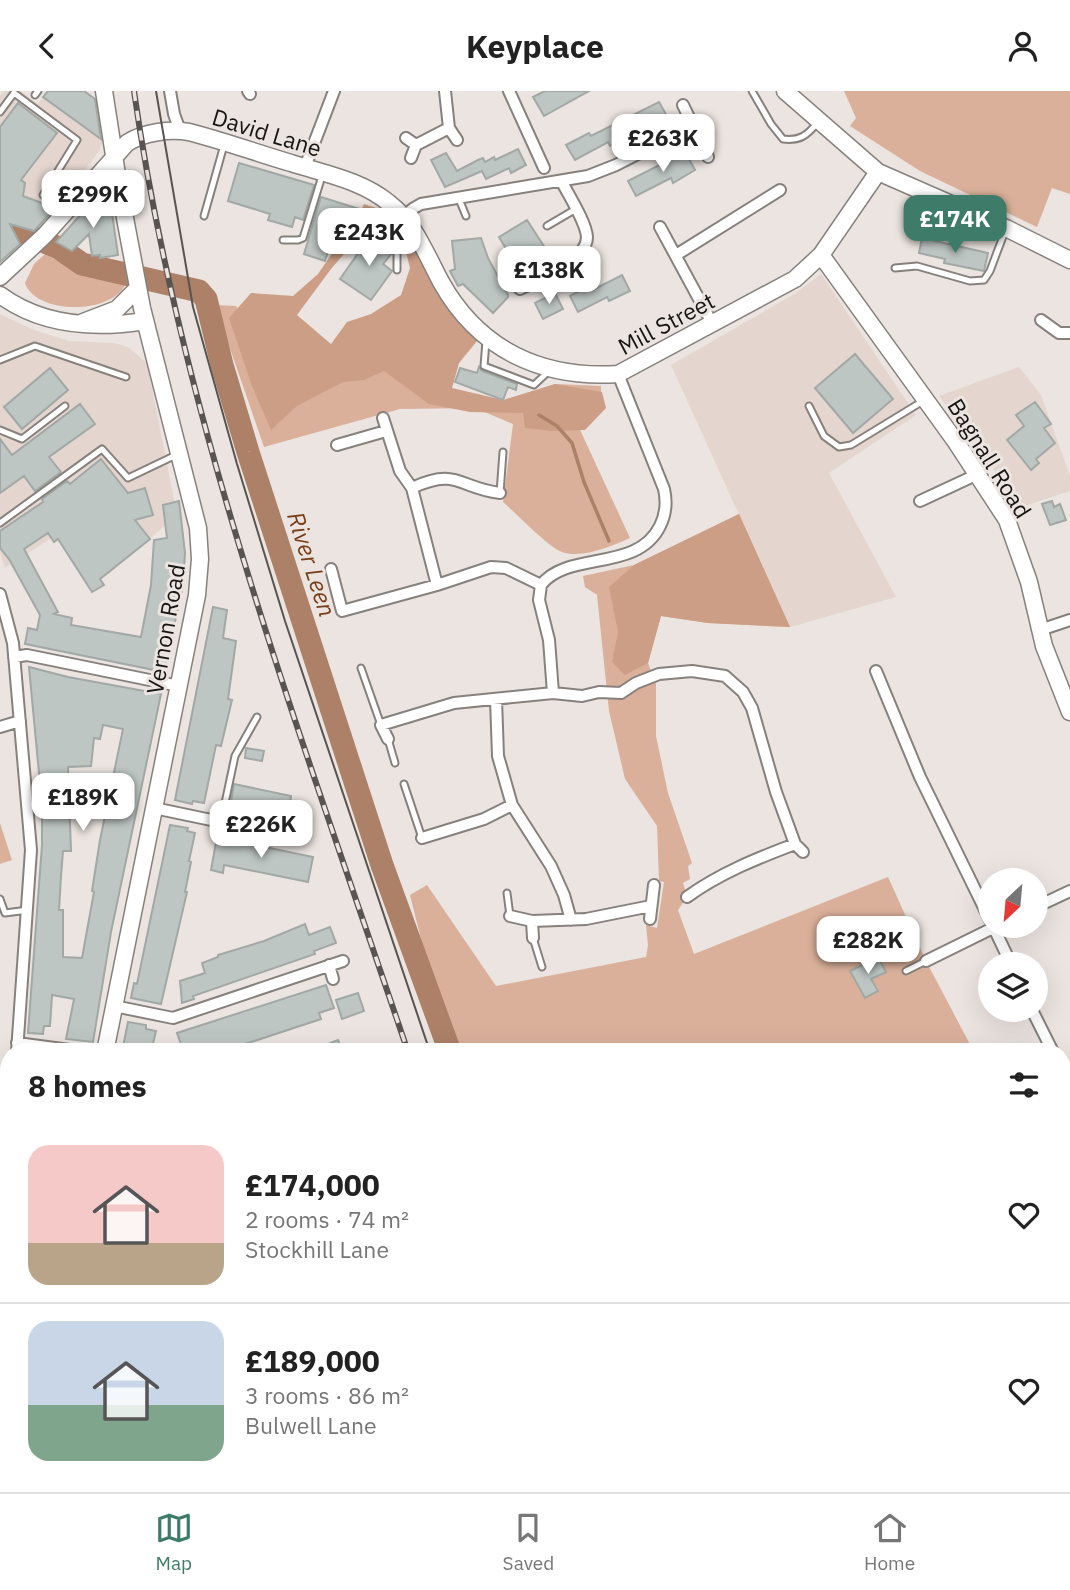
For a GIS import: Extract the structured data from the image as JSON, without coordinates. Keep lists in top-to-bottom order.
{
  "streets": {
    "main road": [
      "David Lane",
      "Mill Street",
      "Bagnall Road",
      "Vernon Road"
    ]
  },
  "crossings": [
    ["David Lane", "Mill Street"],
    ["David Lane", "Vernon Road"],
    ["Mill Street", "Bagnall Road"]
  ],
  "water": ["River Leen"],
  "north": "bottom left",
  "page": {
    "header": "Keyplace",
    "price": [
      "£263K",
      "£299K",
      "£174K",
      "£243K",
      "£138K",
      "£189K",
      "£226K",
      "£282K"
    ],
    "heading": "8 homes",
    "list": [
      {
        "name": "£174,000",
        "note": "2 rooms · 74 m² · Stockhill Lane"
      },
      {
        "name": "£189,000",
        "note": "3 rooms · 86 m² · Bulwell Lane"
      }
    ],
    "tabs": ["Map", "Saved", "Home"]
  }
}
